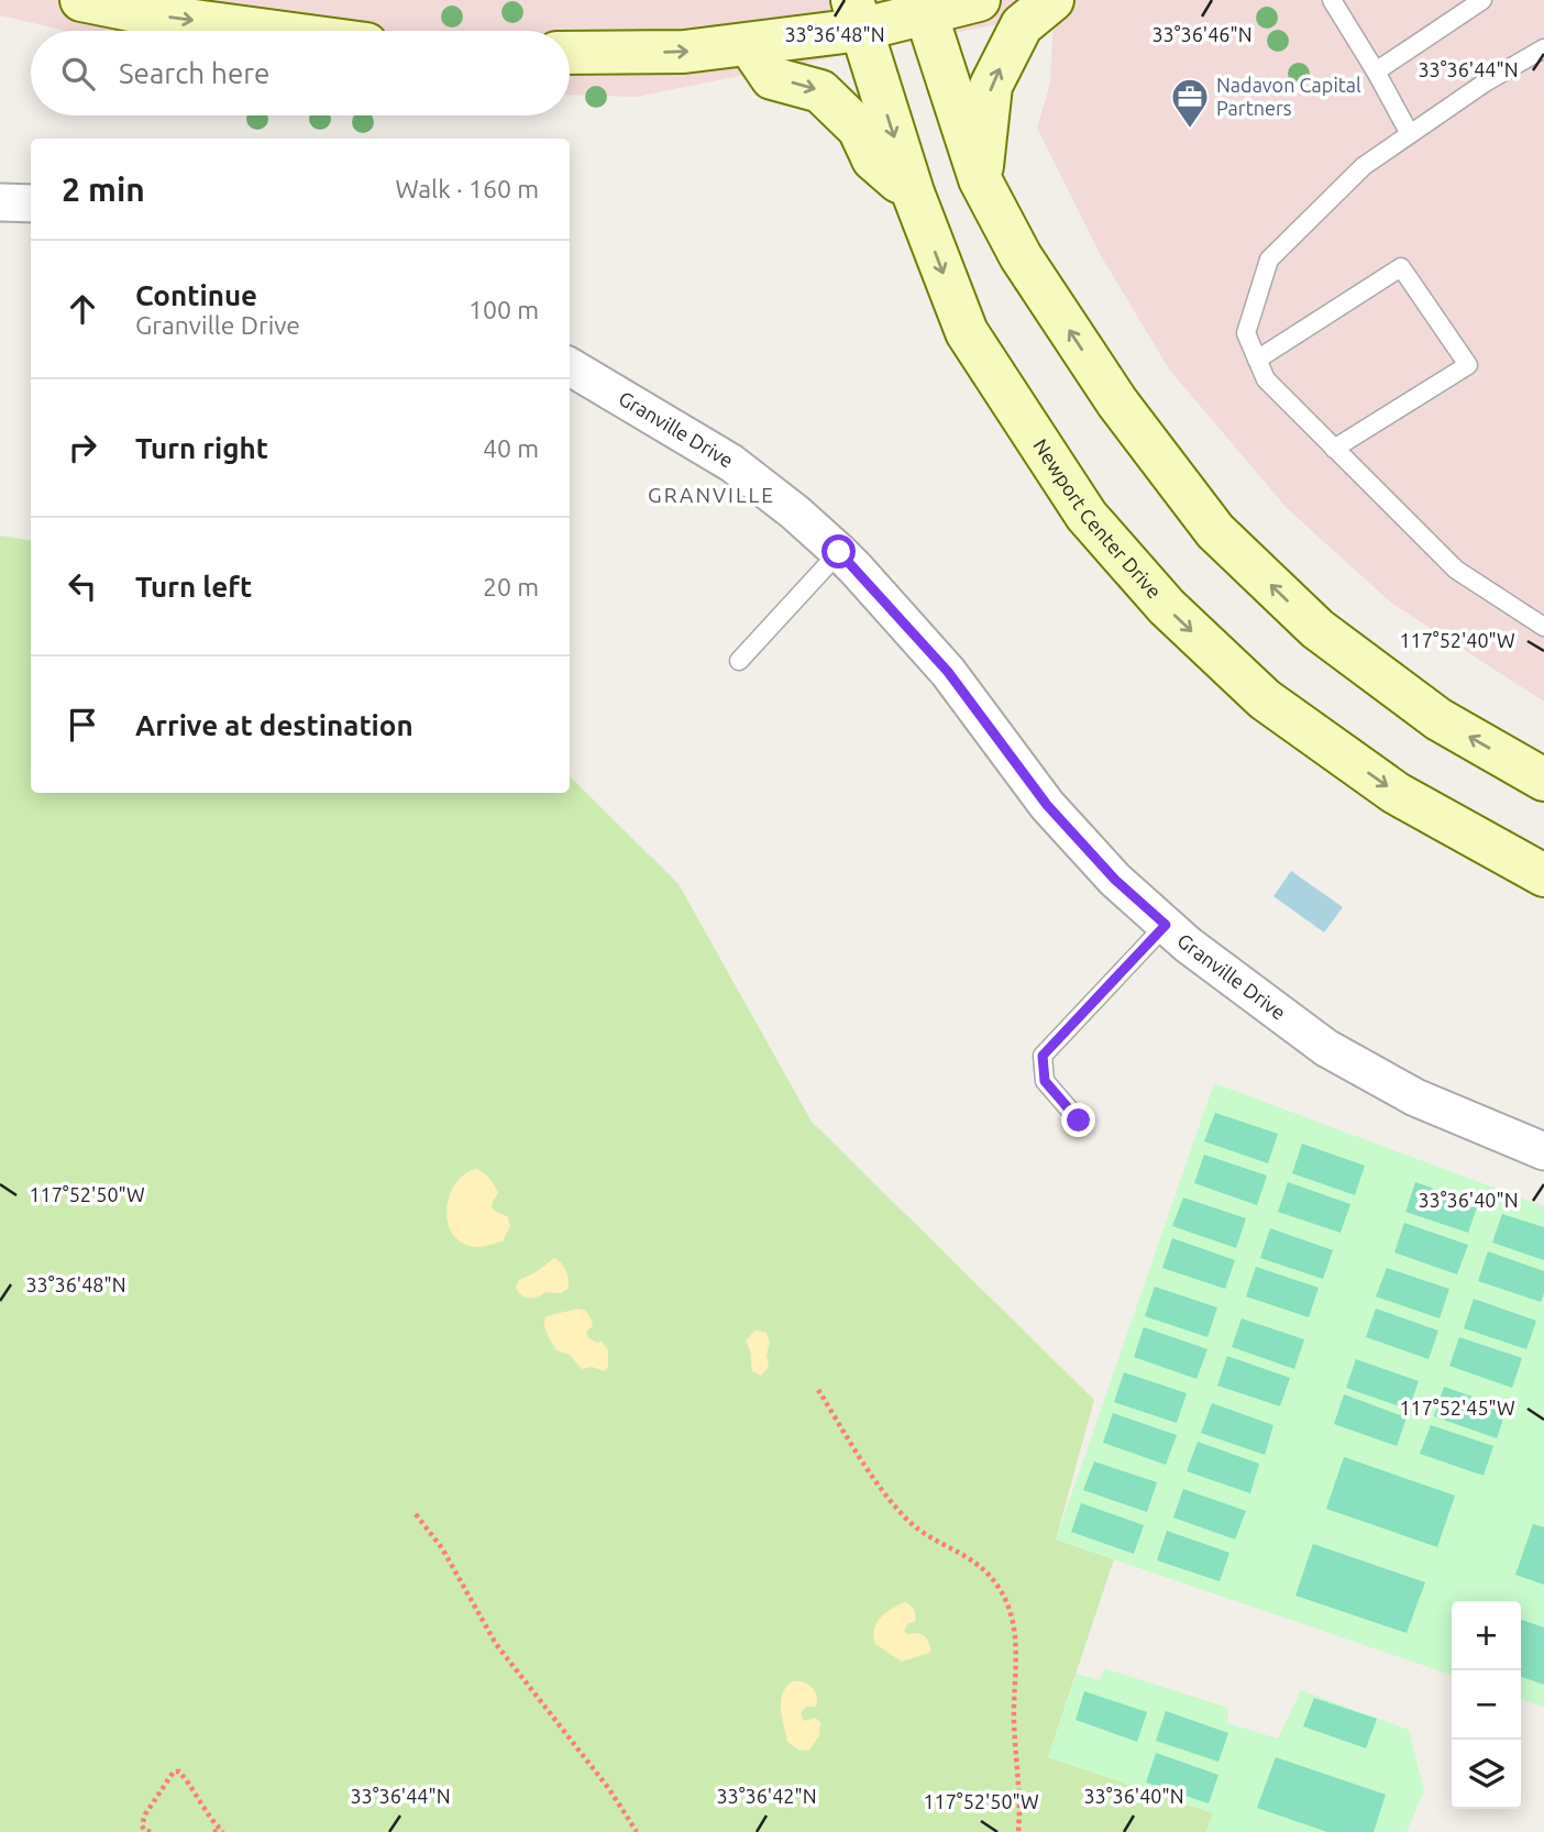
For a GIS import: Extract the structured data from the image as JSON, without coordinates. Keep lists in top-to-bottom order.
{
  "streets": {
    "main road": ["Newport Center Drive"],
    "street": ["Granville Drive"]
  },
  "districts": ["GRANVILLE"],
  "places": {
    "office": ["Nadavon Capital Partners"]
  },
  "page": {
    "search": "Search here",
    "heading": ["2 min", "Walk · 160 m"],
    "list": [
      ["Continue", "Granville Drive", "100 m"],
      ["Turn right", "40 m"],
      ["Turn left", "20 m"],
      "Arrive at destination"
    ],
    "map_buttons": ["+", "−"]
  },
  "coordinates": [
    "33°36'48\"N",
    "33°36'46\"N",
    "33°36'44\"N",
    "117°52'40\"W",
    "117°52'50\"W",
    "33°36'40\"N",
    "117°52'45\"W",
    "33°36'42\"N"
  ]
}
